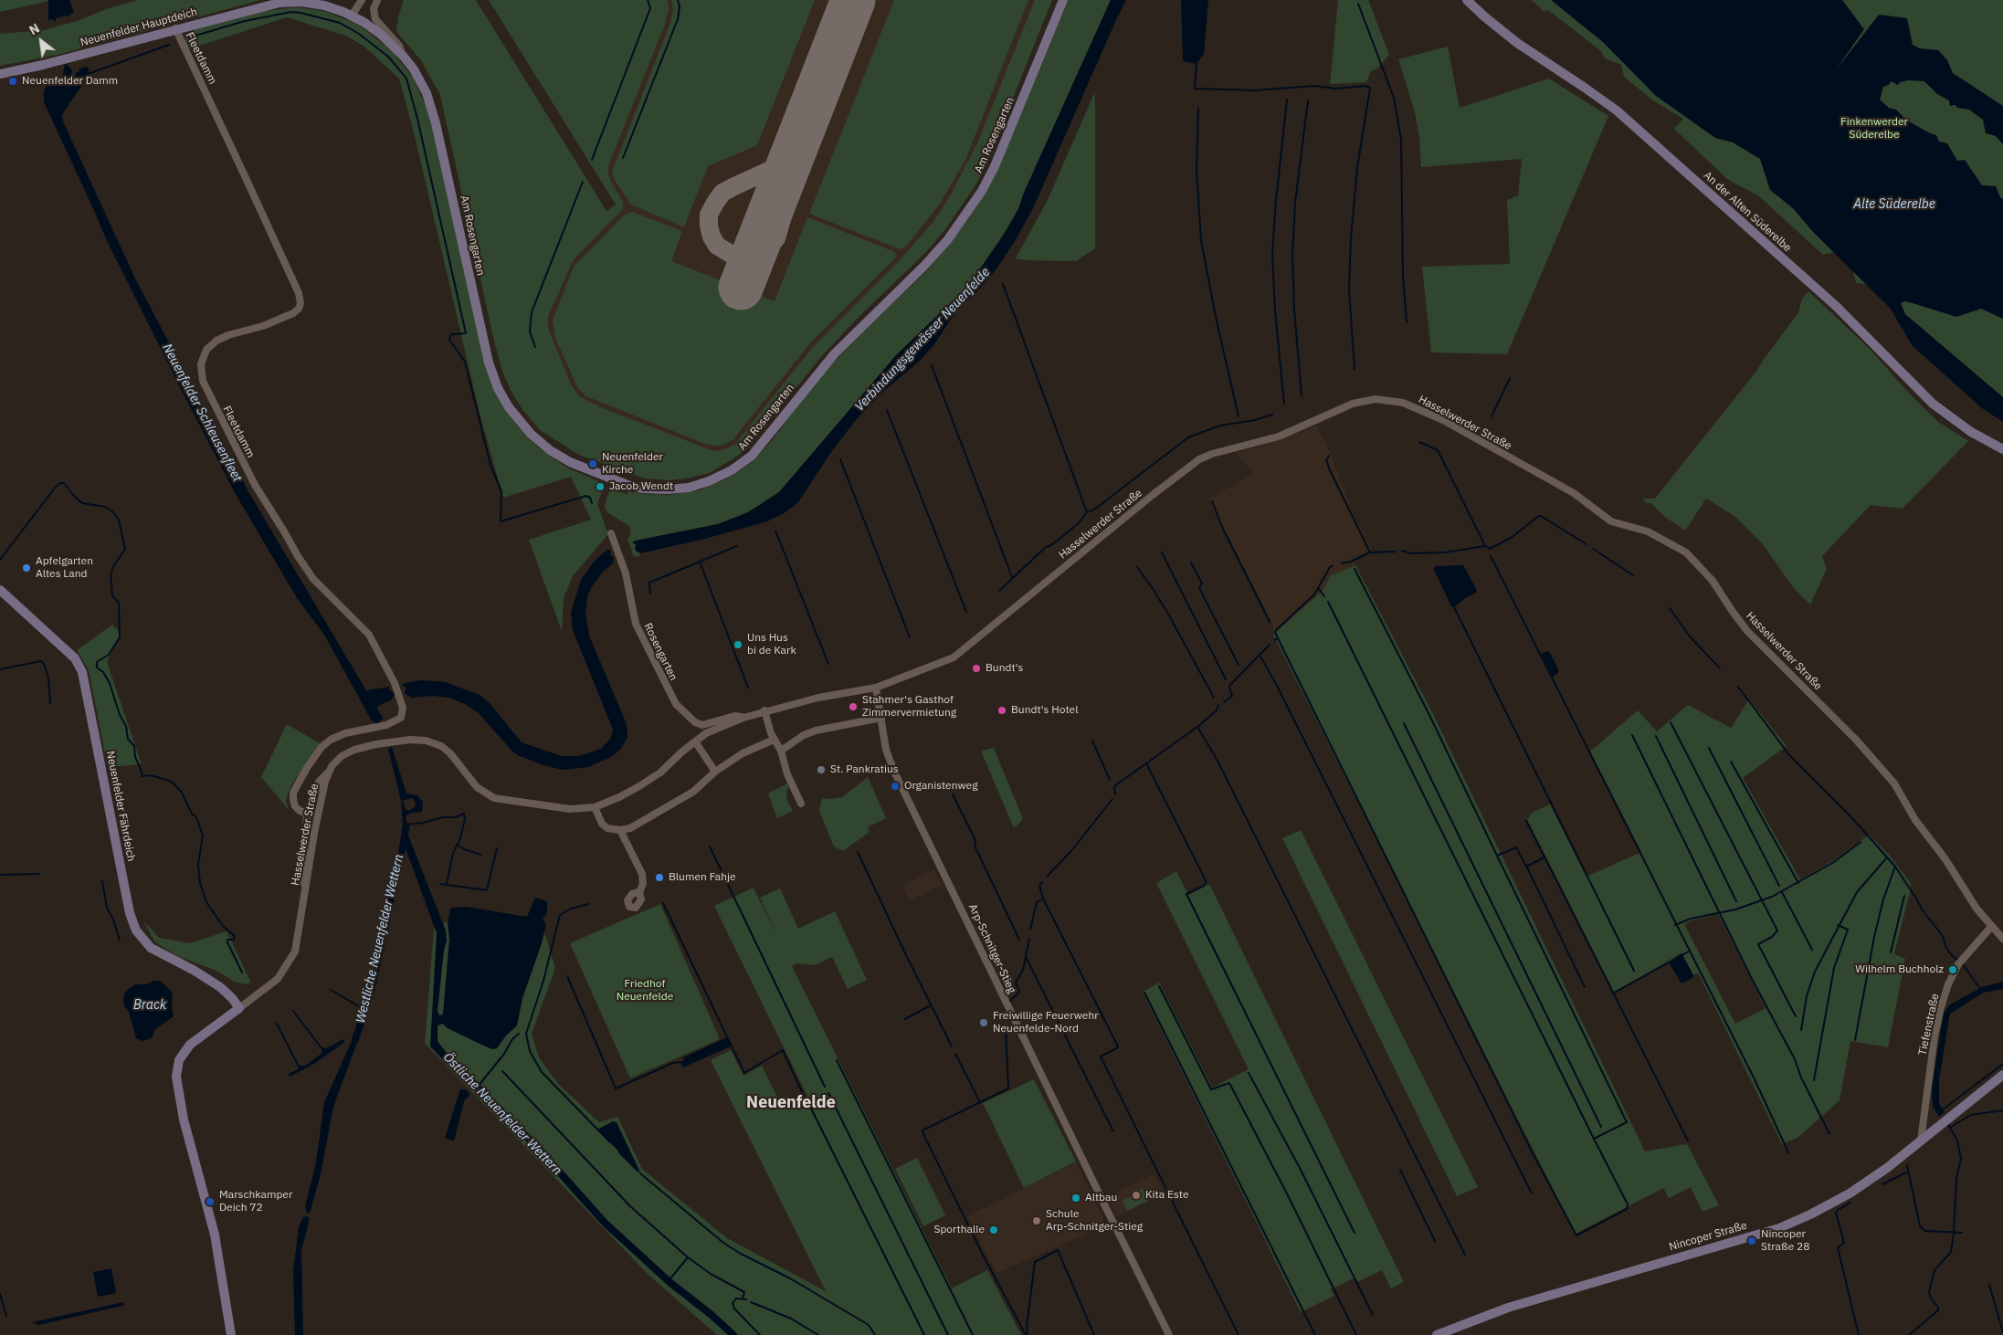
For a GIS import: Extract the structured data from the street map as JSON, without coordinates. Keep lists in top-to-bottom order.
{
  "streets": {
    "main road": [
      "Neuenfelder Hauptdeich",
      "Am Rosengarten",
      "An der Alten Süderelbe",
      "Neuenfelder Fährdeich",
      "Nincoper Straße"
    ],
    "street": [
      "Fleetdamm",
      "Hasselwerder Straße",
      "Rosengarten",
      "Arp-Schnitger-Stieg",
      "Tiefenstraße"
    ]
  },
  "crossings": [
    ["Neuenfelder Hauptdeich", "Fleetdamm"],
    ["Neuenfelder Hauptdeich", "Am Rosengarten"],
    ["Hasselwerder Straße", "Rosengarten"],
    ["Hasselwerder Straße", "Neuenfelder Fährdeich"],
    ["Hasselwerder Straße", "Arp-Schnitger-Stieg"],
    ["Hasselwerder Straße", "Tiefenstraße"],
    ["Tiefenstraße", "Nincoper Straße"]
  ],
  "districts": ["Neuenfelde"],
  "water": [
    "Alte Süderelbe",
    "Verbindungsgewässer Neuenfelde",
    "Neuenfelder Schleusenfleet",
    "Westliche Neuenfelder Wettern",
    "Brack",
    "Östliche Neuenfelder Wettern"
  ],
  "parks": ["Finkenwerder Süderelbe", "Friedhof Neuenfelde"],
  "places": [
    "Neuenfelder Damm",
    "Neuenfelder Kirche",
    "Jacob Wendt",
    "Apfelgarten Altes Land",
    "Uns Hus bi de Kark",
    "Bundt's",
    "Stahmer's Gasthof Zimmervermietung",
    "Bundt's Hotel",
    "St. Pankratius",
    "Organistenweg",
    "Blumen Fahje",
    "Wilhelm Buchholz",
    "Freiwillige Feuerwehr Neuenfelde-Nord",
    "Kita Este",
    "Altbau",
    "Marschkamper Deich 72",
    "Schule Arp-Schnitger-Stieg",
    "Sporthalle",
    "Nincoper Straße 28"
  ],
  "north": "top left"
}
